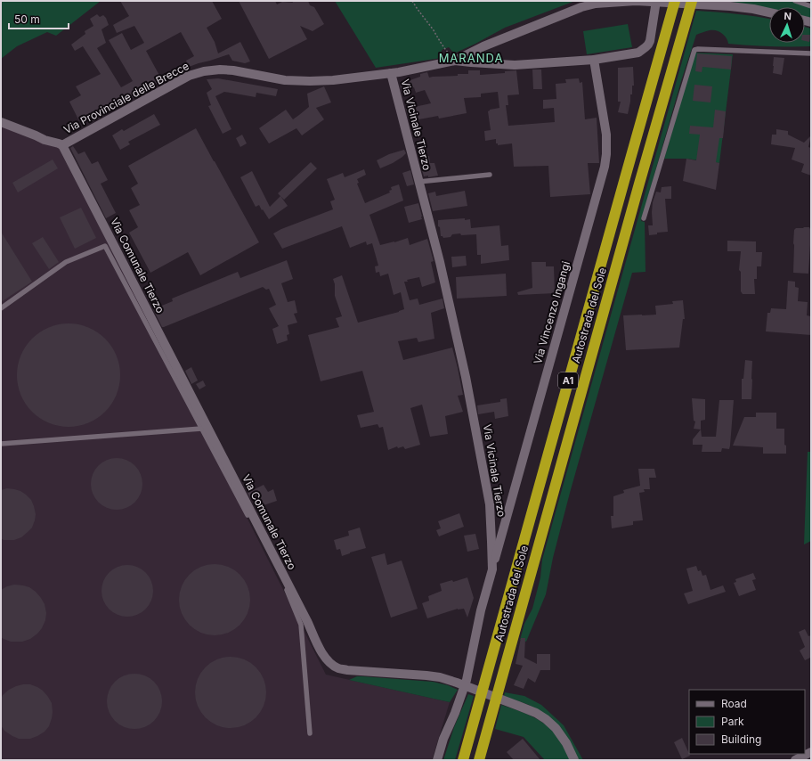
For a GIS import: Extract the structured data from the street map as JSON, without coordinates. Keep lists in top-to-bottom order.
{
  "streets": {
    "highway": ["Autostrada del Sole", "A1"],
    "street": [
      "Via Provinciale delle Brecce",
      "Via Vicinale Tierzo",
      "Via Comunale Tierzo",
      "Via Vincenzo Ingangi"
    ]
  },
  "crossings": [
    ["Via Provinciale delle Brecce", "Via Vicinale Tierzo"],
    ["Via Provinciale delle Brecce", "Via Comunale Tierzo"],
    ["Via Provinciale delle Brecce", "Via Vincenzo Ingangi"],
    ["Via Vicinale Tierzo", "Via Vincenzo Ingangi"]
  ],
  "districts": ["MARANDA"],
  "legend": ["Road", "Park", "Building"],
  "scale_bar": "50 m",
  "north": "top"
}
